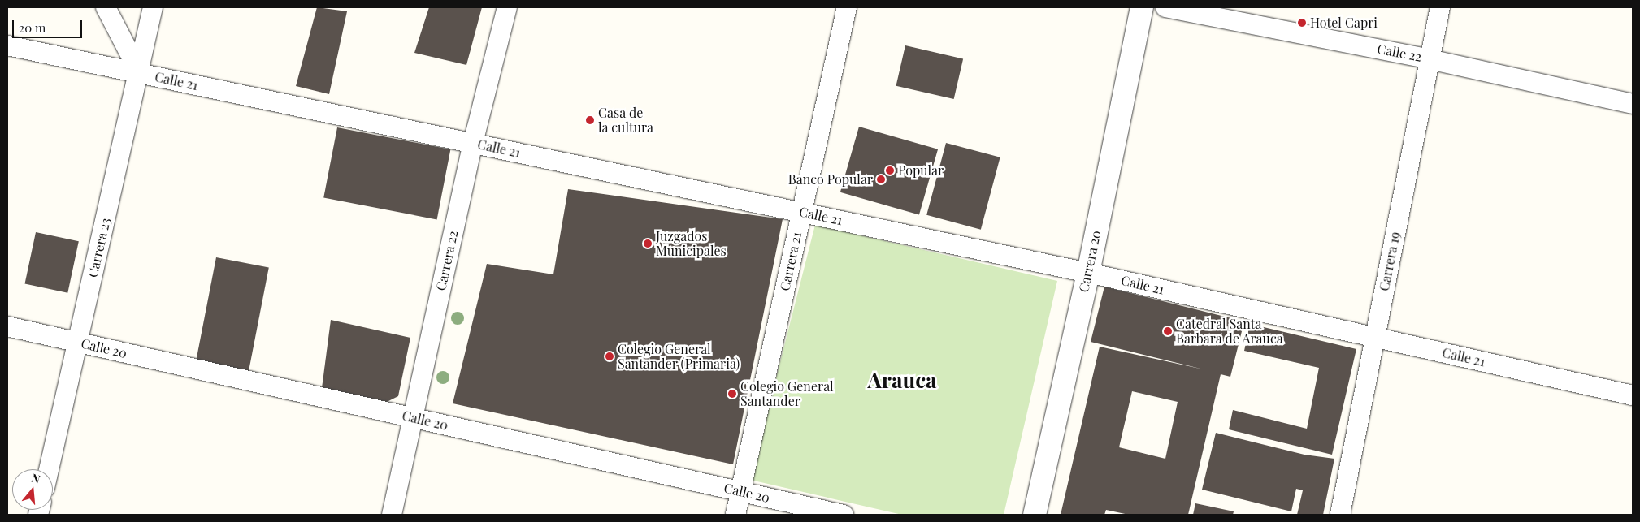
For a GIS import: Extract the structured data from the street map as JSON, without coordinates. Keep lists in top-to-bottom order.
{
  "streets": {
    "street": [
      "Calle 22",
      "Calle 21",
      "Carrera 23",
      "Carrera 22",
      "Carrera 21",
      "Carrera 20",
      "Carrera 19",
      "Calle 20"
    ]
  },
  "crossings": [
    ["Calle 22", "Carrera 19"],
    ["Calle 21", "Carrera 23"],
    ["Calle 21", "Carrera 22"],
    ["Calle 21", "Carrera 21"],
    ["Calle 21", "Carrera 20"],
    ["Calle 21", "Carrera 19"],
    ["Carrera 23", "Calle 20"],
    ["Carrera 22", "Calle 20"],
    ["Carrera 21", "Calle 20"]
  ],
  "districts": ["Arauca"],
  "places": [
    "Hotel Capri",
    "Casa de la cultura",
    "Popular",
    "Banco Popular",
    "Juzgados Municipales",
    "Catedral Santa Barbara de Arauca",
    "Colegio General Santander (Primaria)",
    "Colegio General Santander"
  ],
  "scale_bar": "20 m",
  "north": "top"
}
